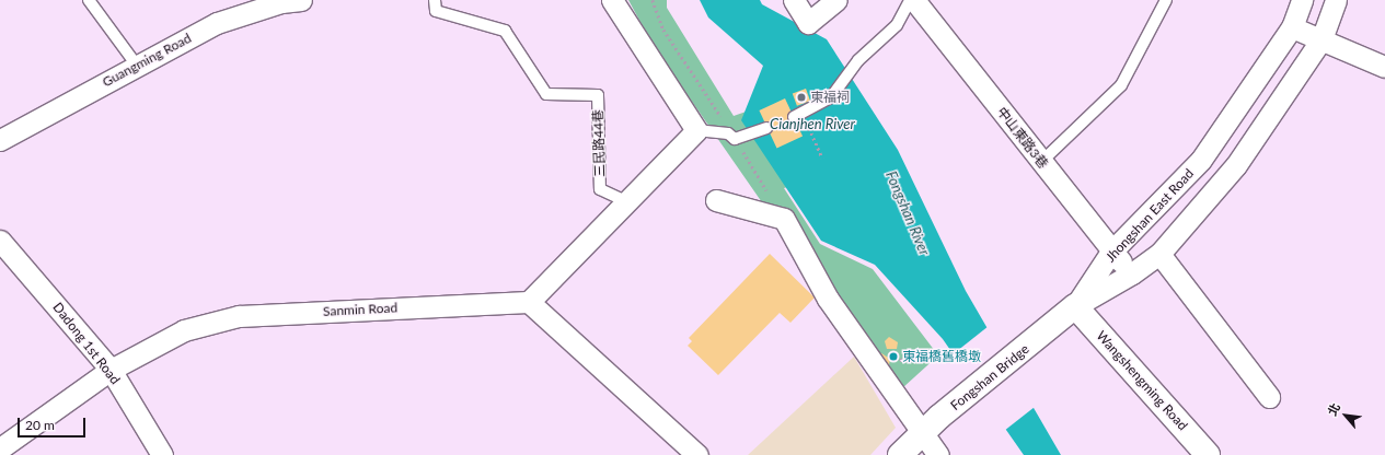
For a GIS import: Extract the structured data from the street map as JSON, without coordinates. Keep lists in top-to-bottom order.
{
  "streets": {
    "main road": ["Fongshan Bridge", "Wangshengming Road"],
    "street": [
      "Guangming Road",
      "中山東路3巷",
      "Jhongshan East Road",
      "Sanmin Road",
      "Dadong 1st Road"
    ],
    "lane": ["三民路44巷"]
  },
  "crossings": [
    ["中山東路3巷", "Jhongshan East Road"],
    ["Jhongshan East Road", "Fongshan Bridge"],
    ["Jhongshan East Road", "Wangshengming Road"],
    ["Sanmin Road", "Dadong 1st Road"],
    ["Fongshan Bridge", "Wangshengming Road"]
  ],
  "water": ["Cianjhen River", "Fongshan River"],
  "places": ["東福祠", "東福橋舊橋墩"],
  "scale_bar": "20 m",
  "north": "top left"
}
